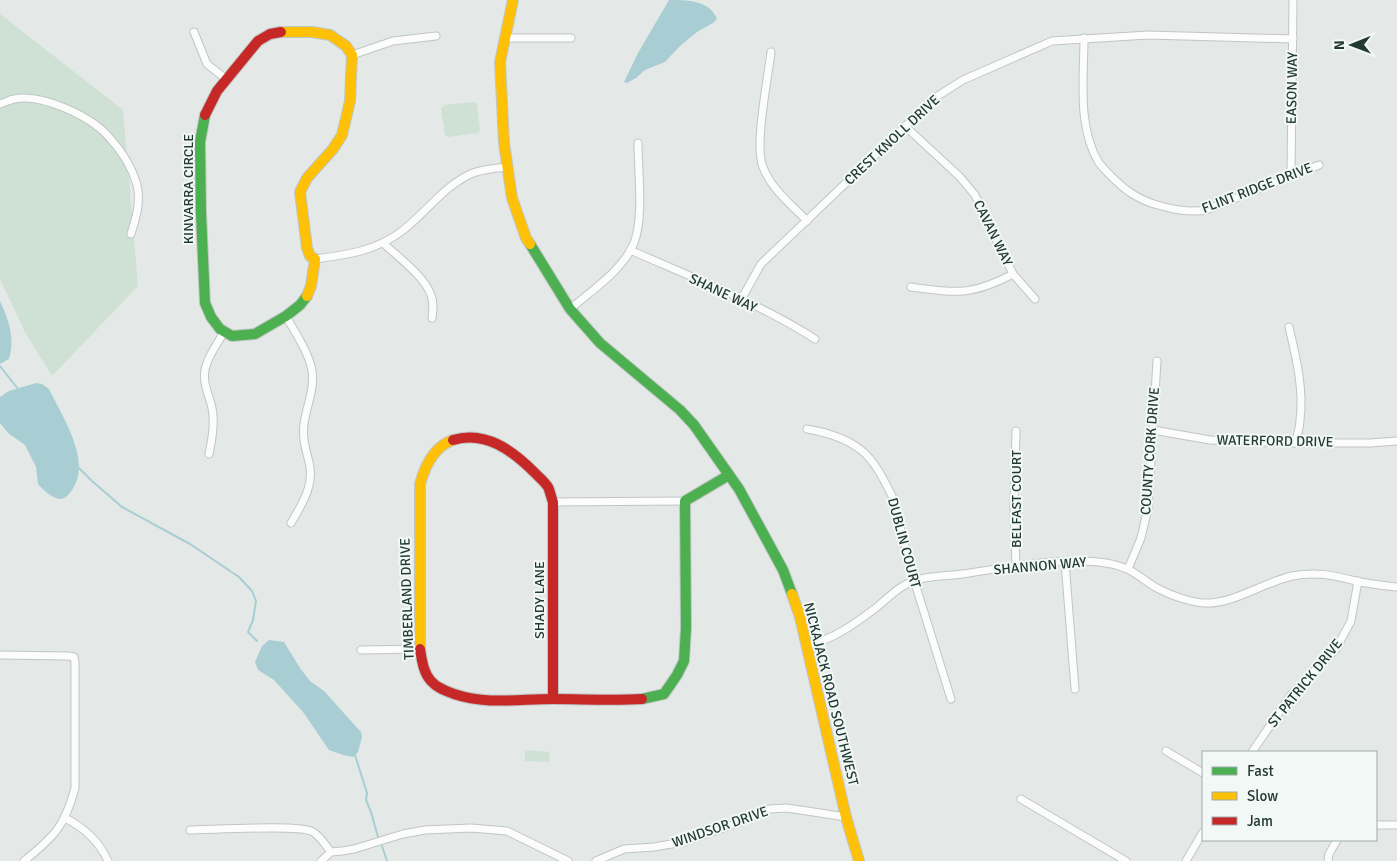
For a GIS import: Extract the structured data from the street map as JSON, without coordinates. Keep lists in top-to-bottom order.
{
  "streets": {
    "street": [
      "EASON WAY",
      "CREST KNOLL DRIVE",
      "FLINT RIDGE DRIVE",
      "KINVARRA CIRCLE",
      "CAVAN WAY",
      "SHANE WAY",
      "WATERFORD DRIVE",
      "COUNTY CORK DRIVE",
      "BELFAST COURT",
      "DUBLIN COURT",
      "SHANNON WAY",
      "TIMBERLAND DRIVE",
      "SHADY LANE",
      "ST PATRICK DRIVE",
      "NICKAJACK ROAD SOUTHWEST",
      "WINDSOR DRIVE"
    ]
  },
  "crossings": [
    ["EASON WAY", "CREST KNOLL DRIVE"],
    ["EASON WAY", "FLINT RIDGE DRIVE"],
    ["CREST KNOLL DRIVE", "FLINT RIDGE DRIVE"],
    ["CREST KNOLL DRIVE", "CAVAN WAY"],
    ["CREST KNOLL DRIVE", "SHANE WAY"],
    ["WATERFORD DRIVE", "COUNTY CORK DRIVE"],
    ["COUNTY CORK DRIVE", "SHANNON WAY"],
    ["BELFAST COURT", "SHANNON WAY"],
    ["DUBLIN COURT", "SHANNON WAY"],
    ["SHANNON WAY", "ST PATRICK DRIVE"],
    ["SHANNON WAY", "NICKAJACK ROAD SOUTHWEST"],
    ["TIMBERLAND DRIVE", "SHADY LANE"],
    ["NICKAJACK ROAD SOUTHWEST", "WINDSOR DRIVE"]
  ],
  "legend": ["Fast", "Slow", "Jam"],
  "north": "left"
}
